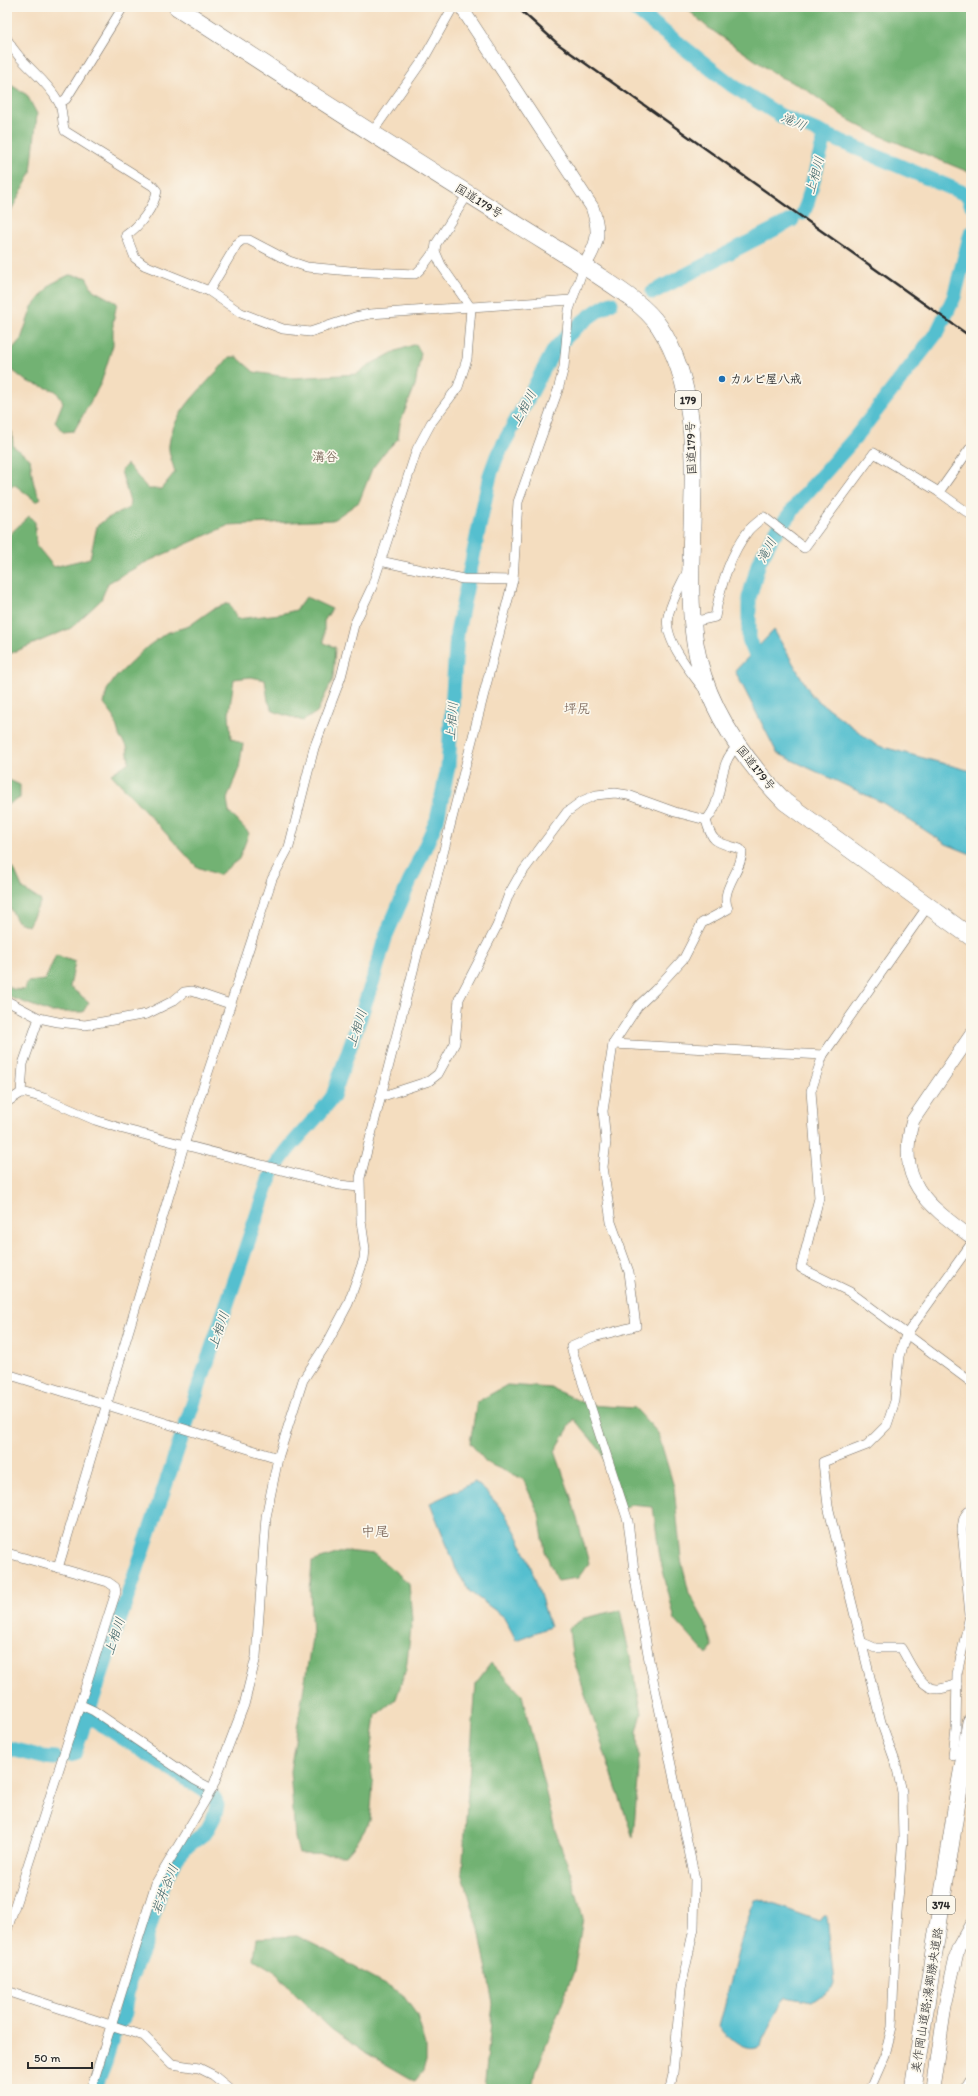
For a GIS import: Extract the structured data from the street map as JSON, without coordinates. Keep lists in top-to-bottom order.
{
  "streets": {
    "highway": [
      "国道179号",
      "179",
      "374",
      "美作岡山道路;湯郷勝央道路"
    ]
  },
  "districts": ["溝谷", "坪尻", "中尾"],
  "water": ["滝川", "上相川", "岩井谷川"],
  "places": ["カルビ屋八戒"],
  "scale_bar": "50 m"
}
